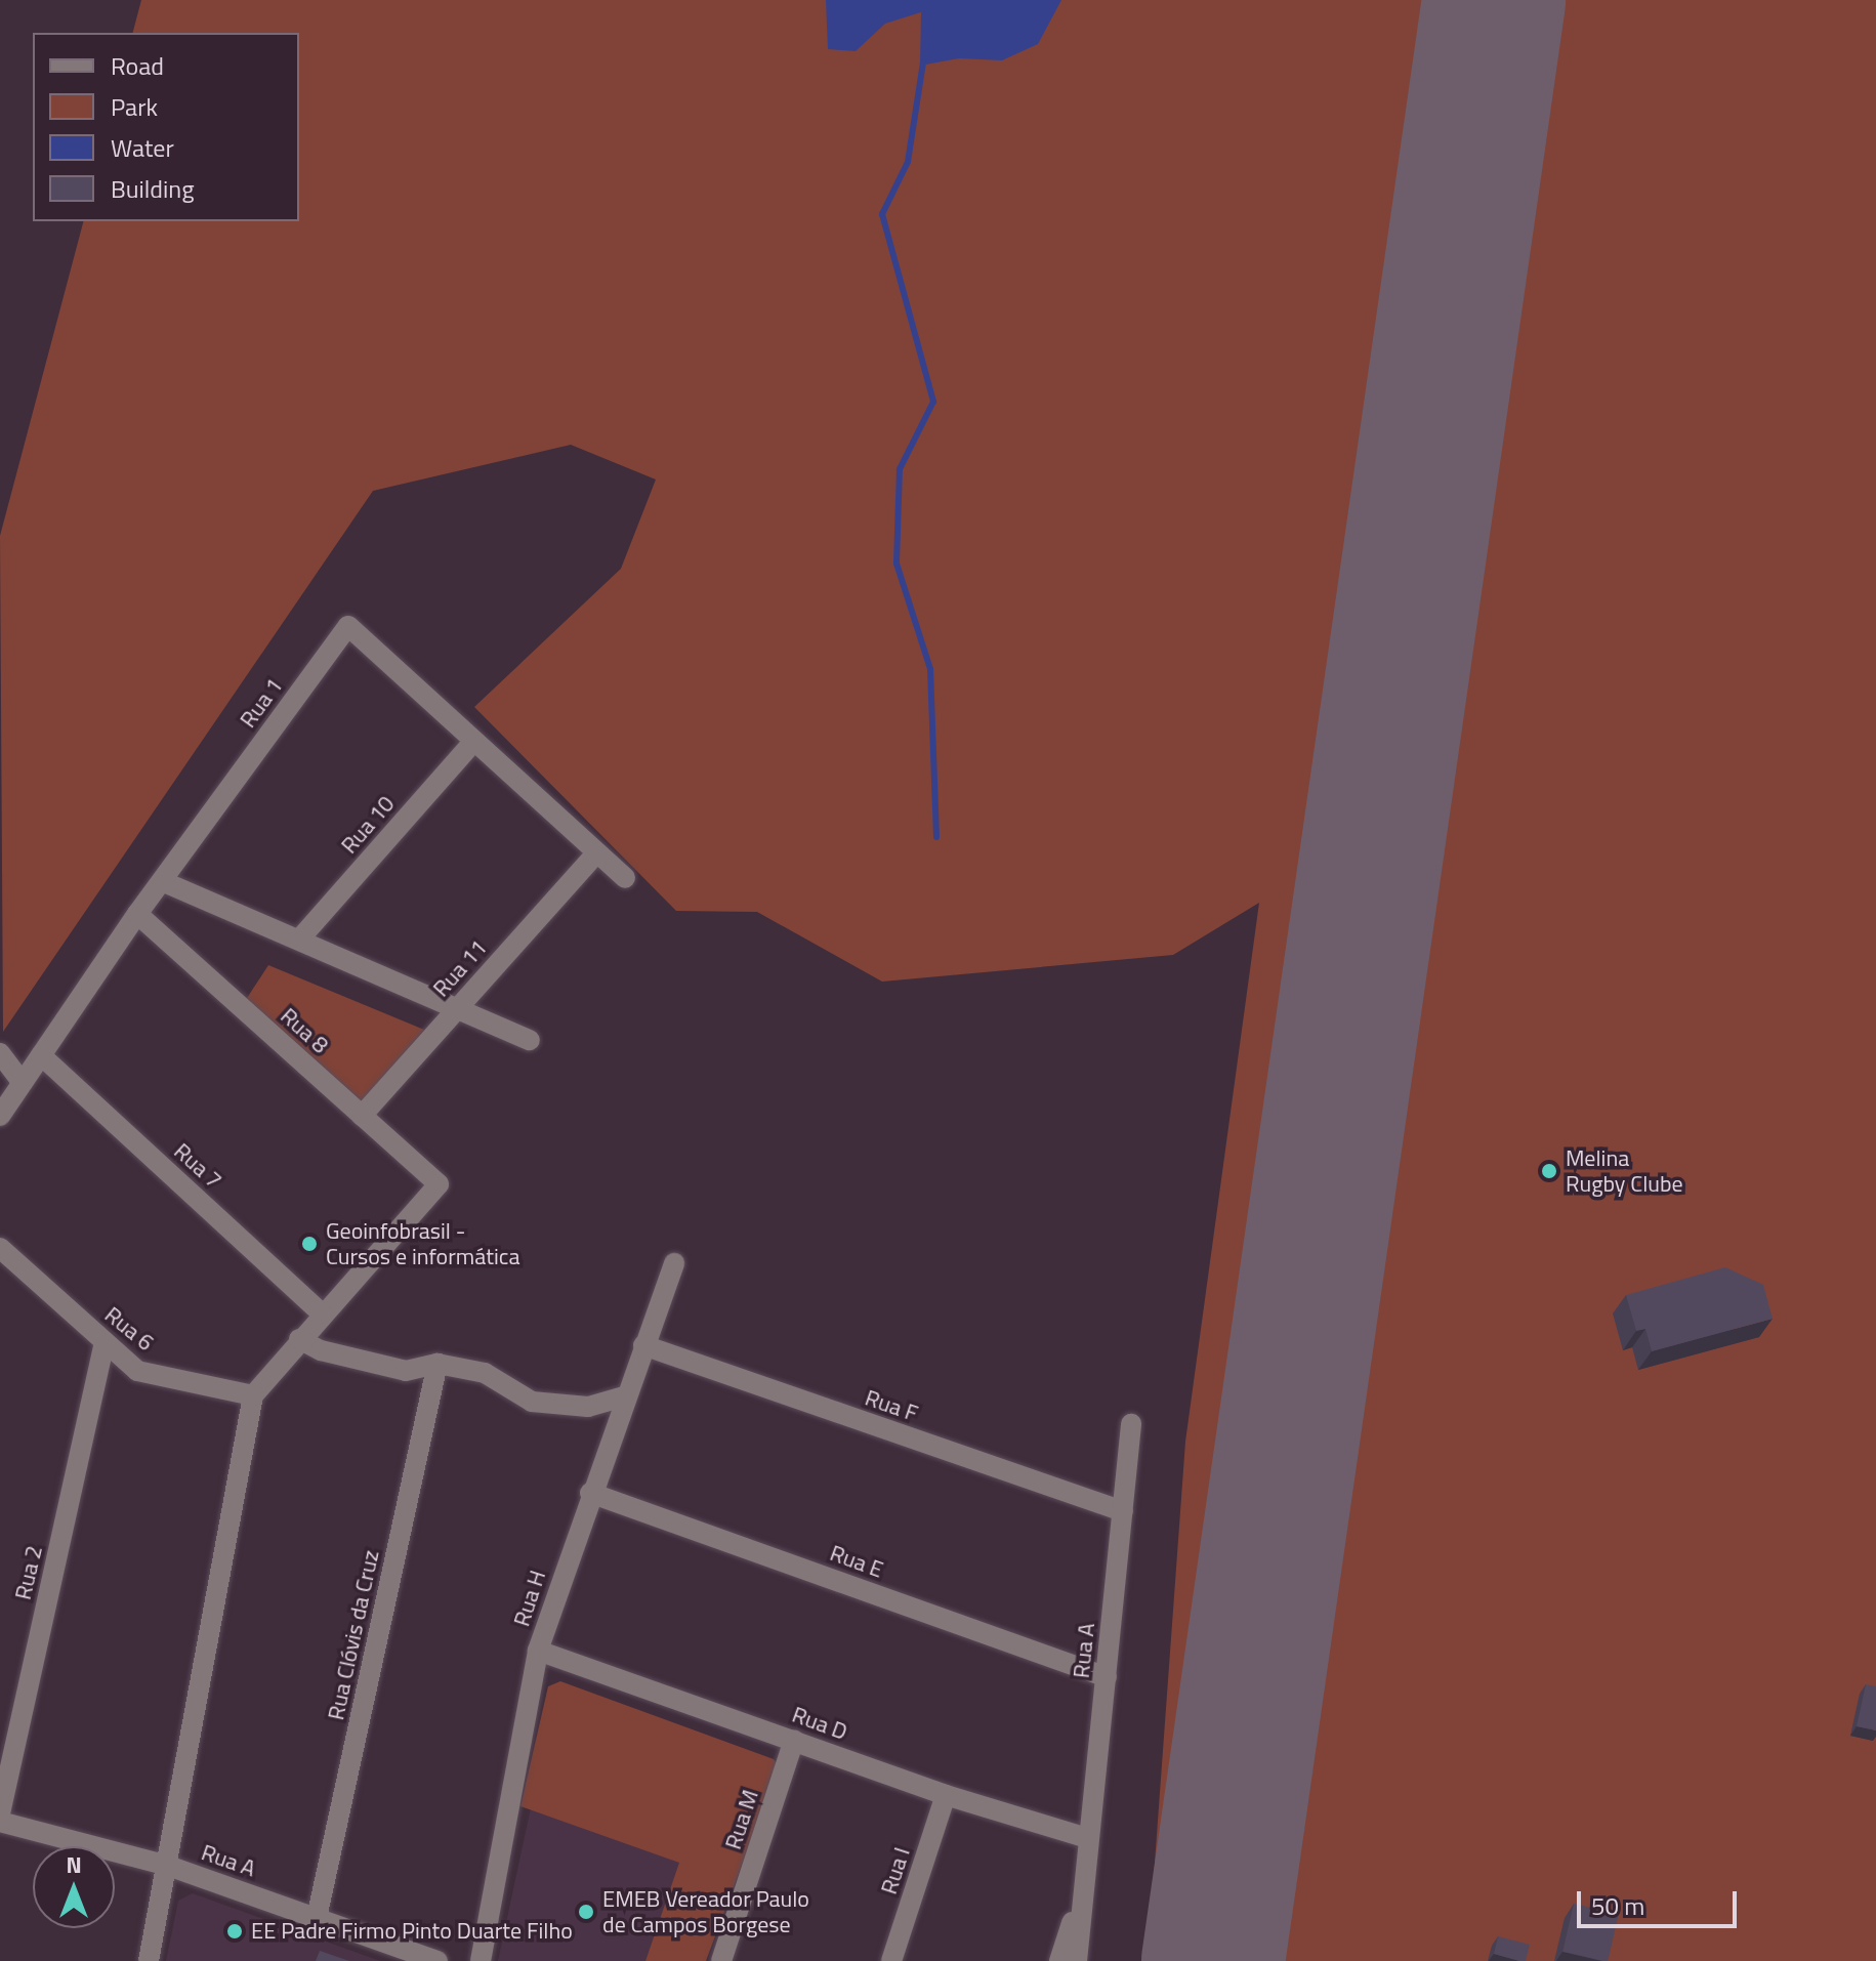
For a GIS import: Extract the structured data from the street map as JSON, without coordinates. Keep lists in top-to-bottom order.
{
  "streets": {
    "street": [
      "Rua 1",
      "Rua 10",
      "Rua 11",
      "Rua 8",
      "Rua 7",
      "Rua 6",
      "Rua F",
      "Rua E",
      "Rua 2",
      "Rua H",
      "Rua Clóvis da Cruz",
      "Rua A",
      "Rua D",
      "Rua M",
      "Rua I"
    ]
  },
  "crossings": [
    ["Rua 1", "Rua 10"],
    ["Rua 1", "Rua 11"],
    ["Rua 1", "Rua 8"],
    ["Rua 1", "Rua 7"],
    ["Rua 11", "Rua 8"],
    ["Rua 8", "Rua 7"],
    ["Rua 6", "Rua 2"],
    ["Rua F", "Rua H"],
    ["Rua F", "Rua A"],
    ["Rua E", "Rua H"],
    ["Rua E", "Rua A"],
    ["Rua H", "Rua D"],
    ["Rua Clóvis da Cruz", "Rua A"],
    ["Rua A", "Rua D"],
    ["Rua D", "Rua M"],
    ["Rua D", "Rua I"]
  ],
  "places": [
    "Melina Rugby Clube",
    "Geoinfobrasil - Cursos e informática",
    "EMEB Vereador Paulo de Campos Borgese",
    "EE Padre Firmo Pinto Duarte Filho"
  ],
  "legend": [
    "Road",
    "Park",
    "Water",
    "Building"
  ],
  "scale_bar": "50 m",
  "north": "top"
}
